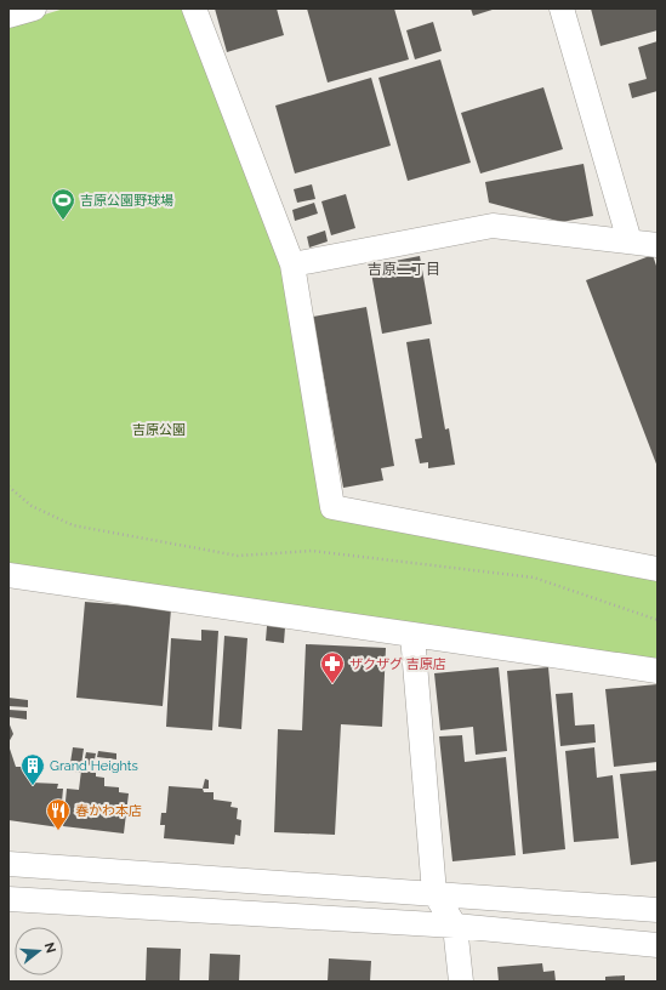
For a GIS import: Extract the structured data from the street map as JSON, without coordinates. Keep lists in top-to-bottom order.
{
  "districts": ["吉原二丁目"],
  "parks": ["吉原公園"],
  "places": {
    "sports": ["吉原公園野球場"],
    "pharmacy": ["ザクザグ 吉原店"],
    "building": ["Grand Heights"],
    "restaurant": ["春かわ本店"]
  },
  "north": "right"
}
